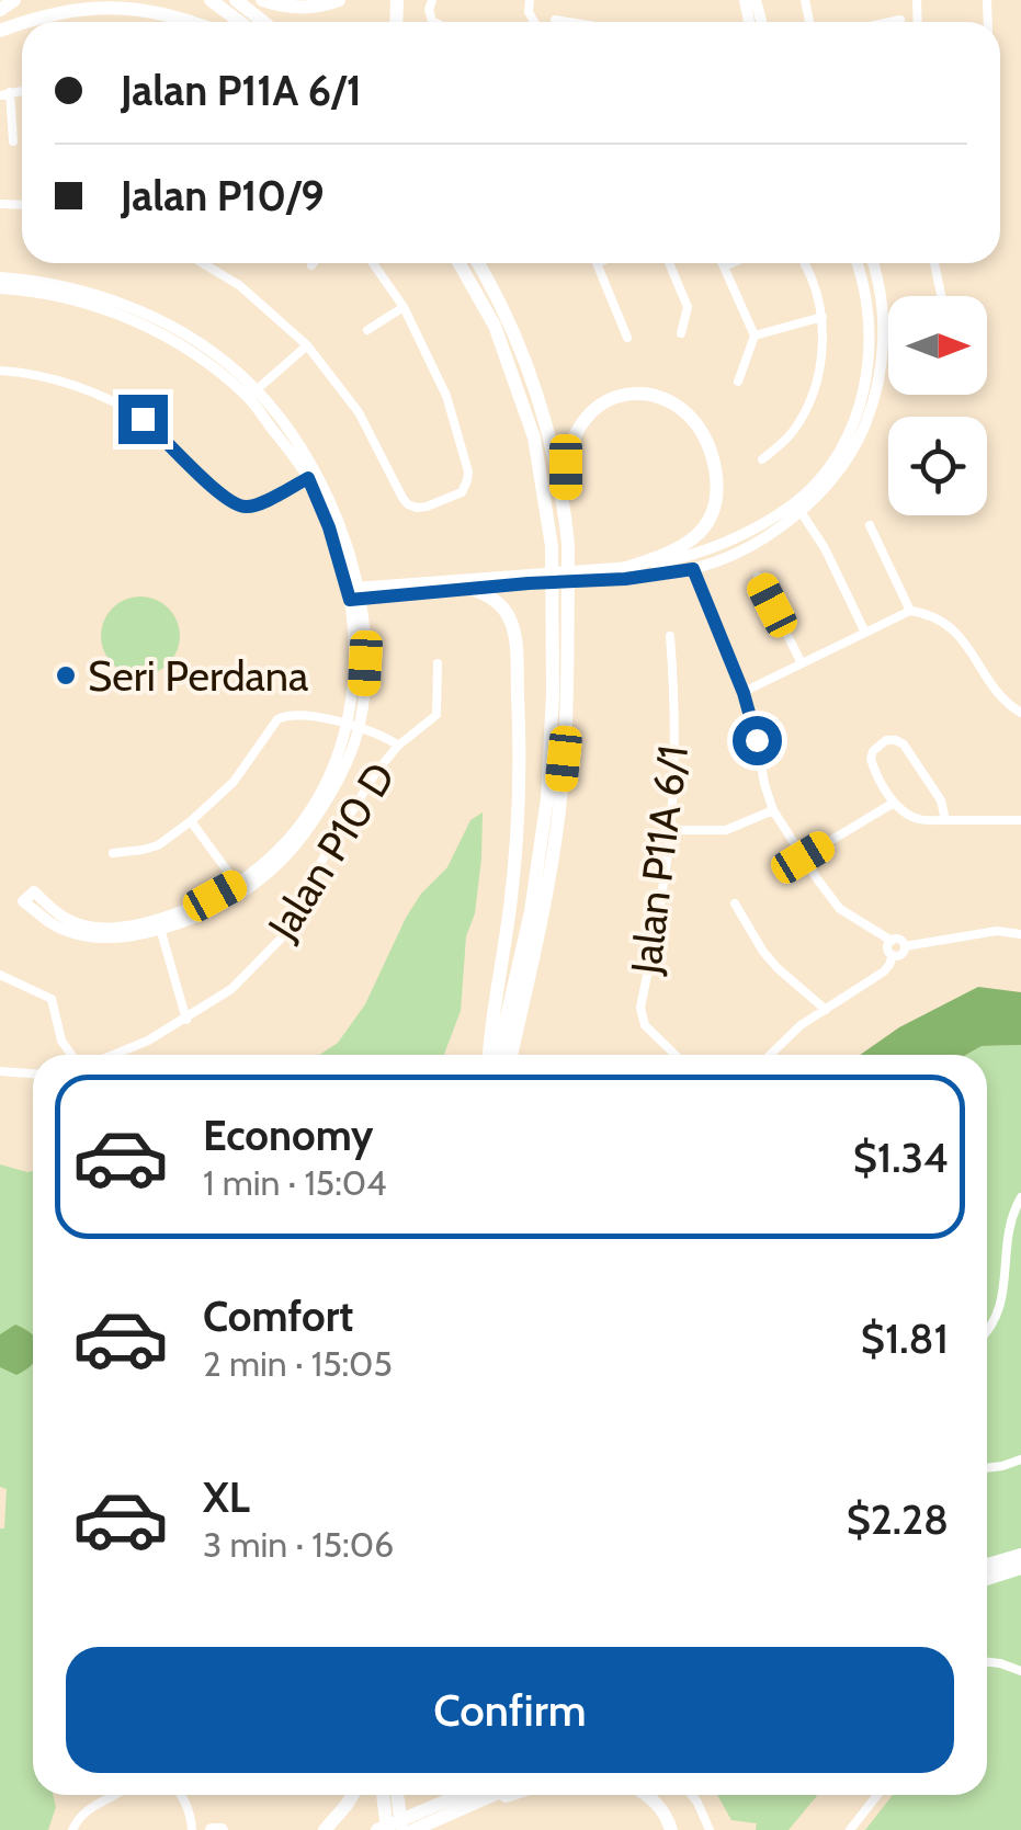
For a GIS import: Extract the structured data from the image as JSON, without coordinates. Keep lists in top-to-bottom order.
{
  "streets": {
    "street": ["Jalan P10 D", "Jalan P11A 6/1"]
  },
  "places": ["Seri Perdana"],
  "north": "right",
  "page": {
    "banner": ["Jalan P11A 6/1", "Jalan P10/9"],
    "list": [
      {
        "name": "Economy",
        "note": "1 min · 15:04",
        "value": "$1.34"
      },
      {
        "name": "Comfort",
        "note": "2 min · 15:05",
        "value": "$1.81"
      },
      {
        "name": "XL",
        "note": "3 min · 15:06",
        "value": "$2.28"
      }
    ],
    "buttons": "Confirm"
  }
}
